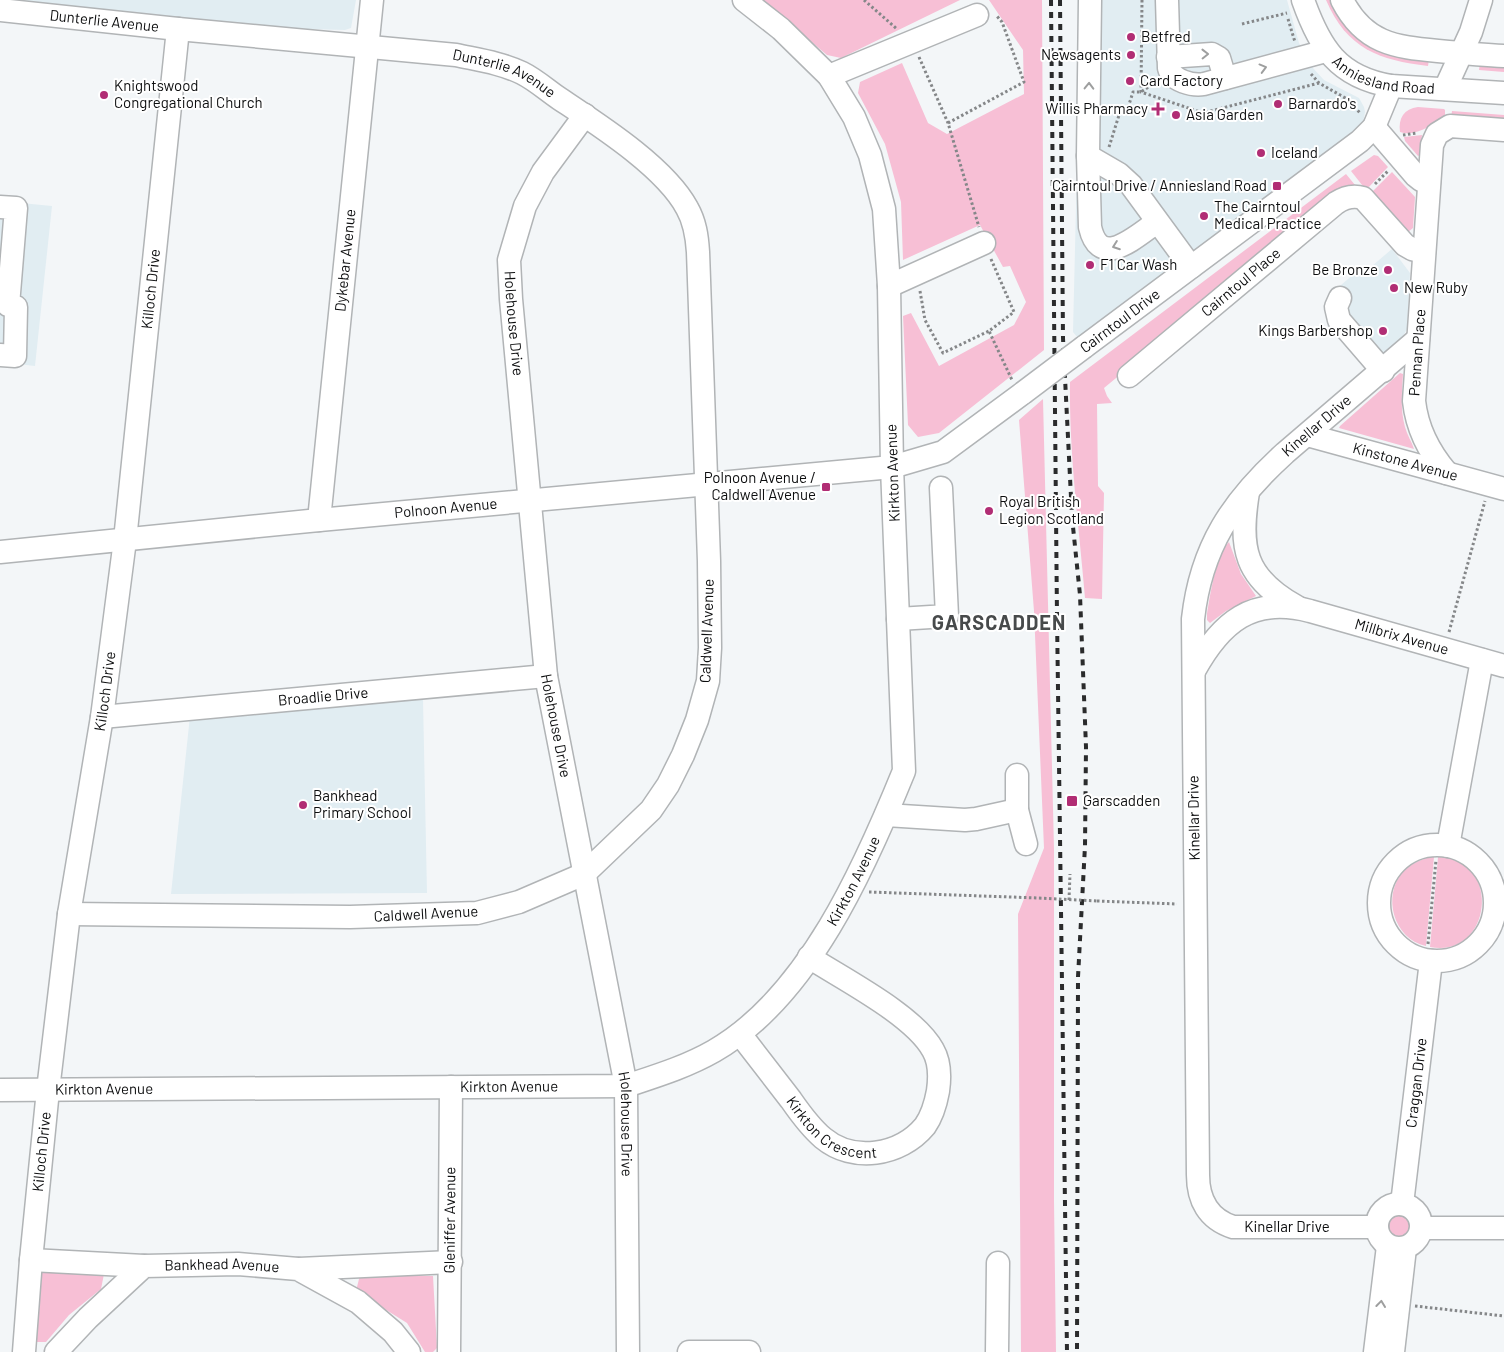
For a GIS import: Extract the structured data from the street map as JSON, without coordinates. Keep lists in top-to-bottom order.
{
  "streets": {
    "street": [
      "Dunterlie Avenue",
      "Anniesland Road",
      "Dykebar Avenue",
      "Cairntoul Place",
      "Killoch Drive",
      "Cairntoul Drive",
      "Holehouse Drive",
      "Pennan Place",
      "Kinellar Drive",
      "Kinstone Avenue",
      "Kirkton Avenue",
      "Polnoon Avenue",
      "Caldwell Avenue",
      "Millbrix Avenue",
      "Broadlie Drive",
      "Craggan Drive",
      "Kirkton Crescent",
      "Gleniffer Avenue",
      "Bankhead Avenue"
    ]
  },
  "crossings": [
    ["Dunterlie Avenue", "Dykebar Avenue"],
    ["Dunterlie Avenue", "Killoch Drive"],
    ["Dunterlie Avenue", "Holehouse Drive"],
    ["Dunterlie Avenue", "Polnoon Avenue"],
    ["Dunterlie Avenue", "Caldwell Avenue"],
    ["Anniesland Road", "Cairntoul Drive"],
    ["Dykebar Avenue", "Polnoon Avenue"],
    ["Killoch Drive", "Kirkton Avenue"],
    ["Killoch Drive", "Polnoon Avenue"],
    ["Killoch Drive", "Caldwell Avenue"],
    ["Killoch Drive", "Broadlie Drive"],
    ["Killoch Drive", "Bankhead Avenue"],
    ["Cairntoul Drive", "Kirkton Avenue"],
    ["Cairntoul Drive", "Polnoon Avenue"],
    ["Holehouse Drive", "Kirkton Avenue"],
    ["Holehouse Drive", "Polnoon Avenue"],
    ["Holehouse Drive", "Caldwell Avenue"],
    ["Holehouse Drive", "Broadlie Drive"],
    ["Pennan Place", "Kinellar Drive"],
    ["Pennan Place", "Kinstone Avenue"],
    ["Kinellar Drive", "Kinstone Avenue"],
    ["Kinellar Drive", "Millbrix Avenue"],
    ["Kinellar Drive", "Craggan Drive"],
    ["Kirkton Avenue", "Polnoon Avenue"],
    ["Kirkton Avenue", "Kirkton Crescent"],
    ["Kirkton Avenue", "Gleniffer Avenue"],
    ["Polnoon Avenue", "Caldwell Avenue"],
    ["Gleniffer Avenue", "Bankhead Avenue"]
  ],
  "districts": ["GARSCADDEN"],
  "places": {
    "other": [
      "Betfred",
      "Newsagents",
      "Card Factory",
      "Knightswood Congregational Church",
      "Barnardo's",
      "Asia Garden",
      "Iceland",
      "The Cairntoul Medical Practice",
      "F1 Car Wash",
      "Be Bronze",
      "New Ruby",
      "Kings Barbershop",
      "Royal British Legion Scotland",
      "Bankhead Primary School"
    ],
    "health": ["Willis Pharmacy"],
    "transit": ["Cairntoul Drive / Anniesland Road", "Polnoon Avenue / Caldwell Avenue", "Garscadden"]
  }
}
